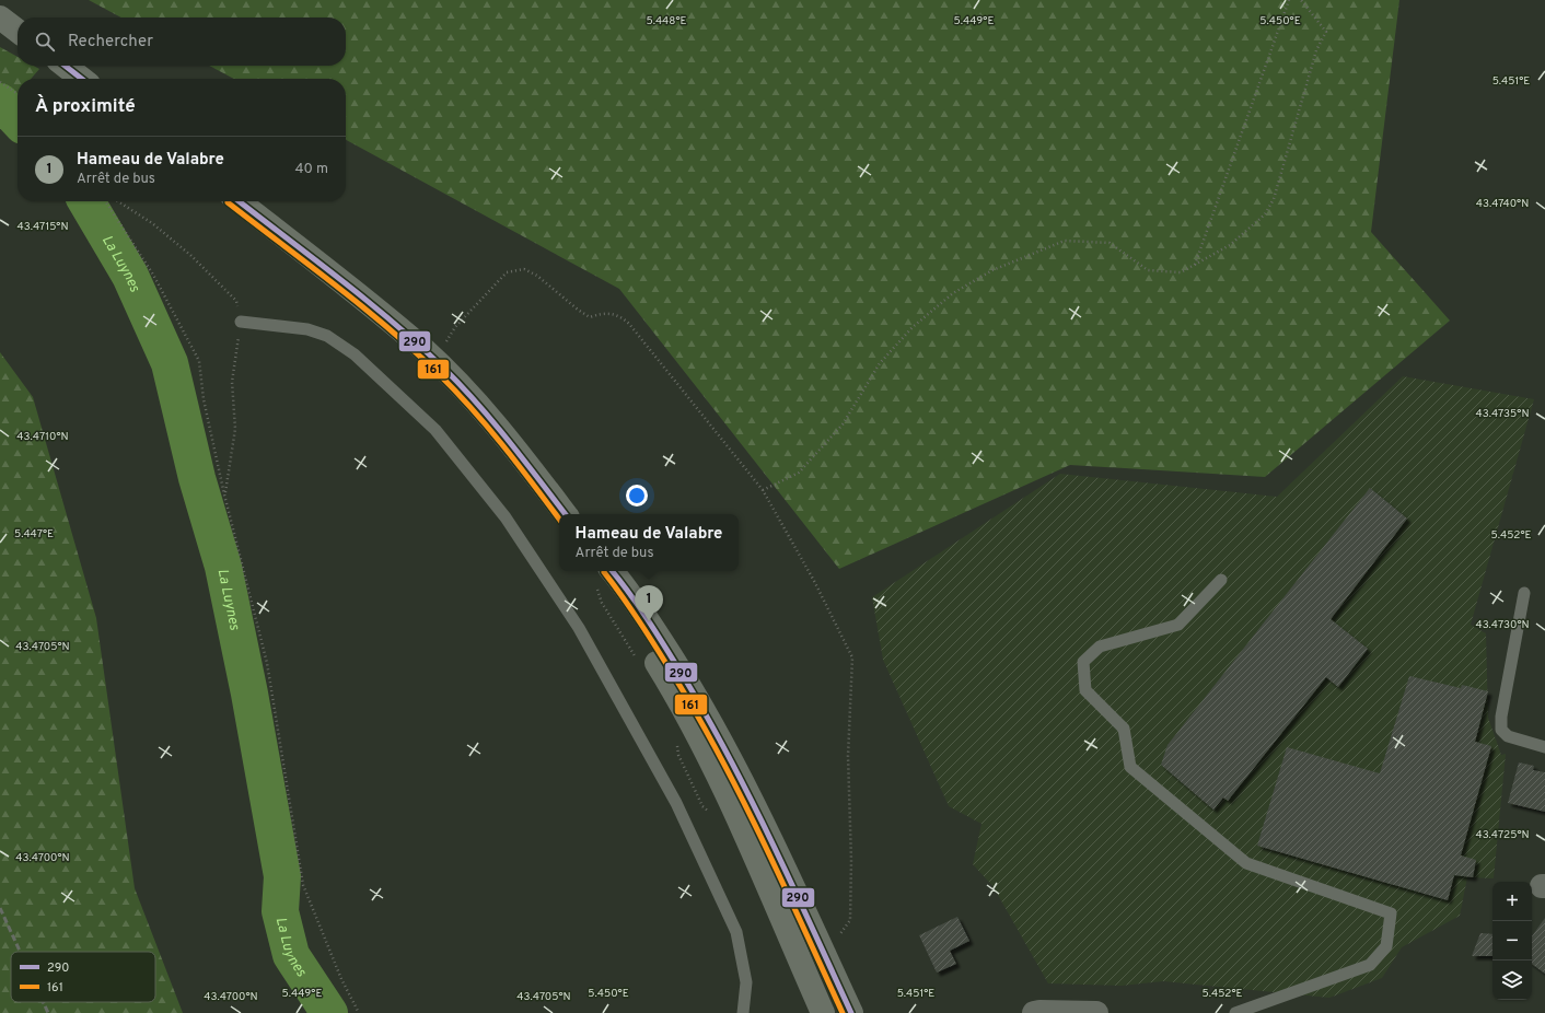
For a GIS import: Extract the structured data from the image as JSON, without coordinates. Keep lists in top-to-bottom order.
{
  "water": ["La Luynes"],
  "lines": ["transit line 290", "transit line 161"],
  "legend": ["290", "161"],
  "page": {
    "search": "Rechercher",
    "heading": "À proximité",
    "list": [
      {
        "mark": "1",
        "name": "Hameau de Valabre",
        "note": "Arrêt de bus",
        "value": "40 m"
      }
    ],
    "popup": ["Hameau de Valabre", "Arrêt de bus"],
    "pins": "1",
    "map_buttons": ["+", "−"]
  },
  "coordinates": [
    "5.449°E",
    "5.450°E",
    "5.448°E",
    "5.451°E",
    "43.4740°N",
    "43.4715°N",
    "43.4735°N",
    "43.4710°N",
    "5.447°E",
    "5.452°E",
    "43.4730°N",
    "43.4705°N",
    "43.4725°N",
    "43.4700°N"
  ]
}
